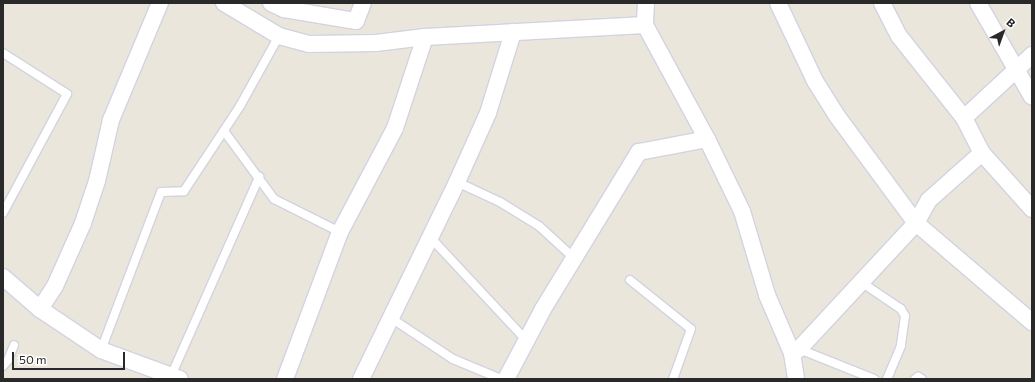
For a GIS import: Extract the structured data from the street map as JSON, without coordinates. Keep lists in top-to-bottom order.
{
  "scale_bar": "50 m",
  "north": "top right"
}
